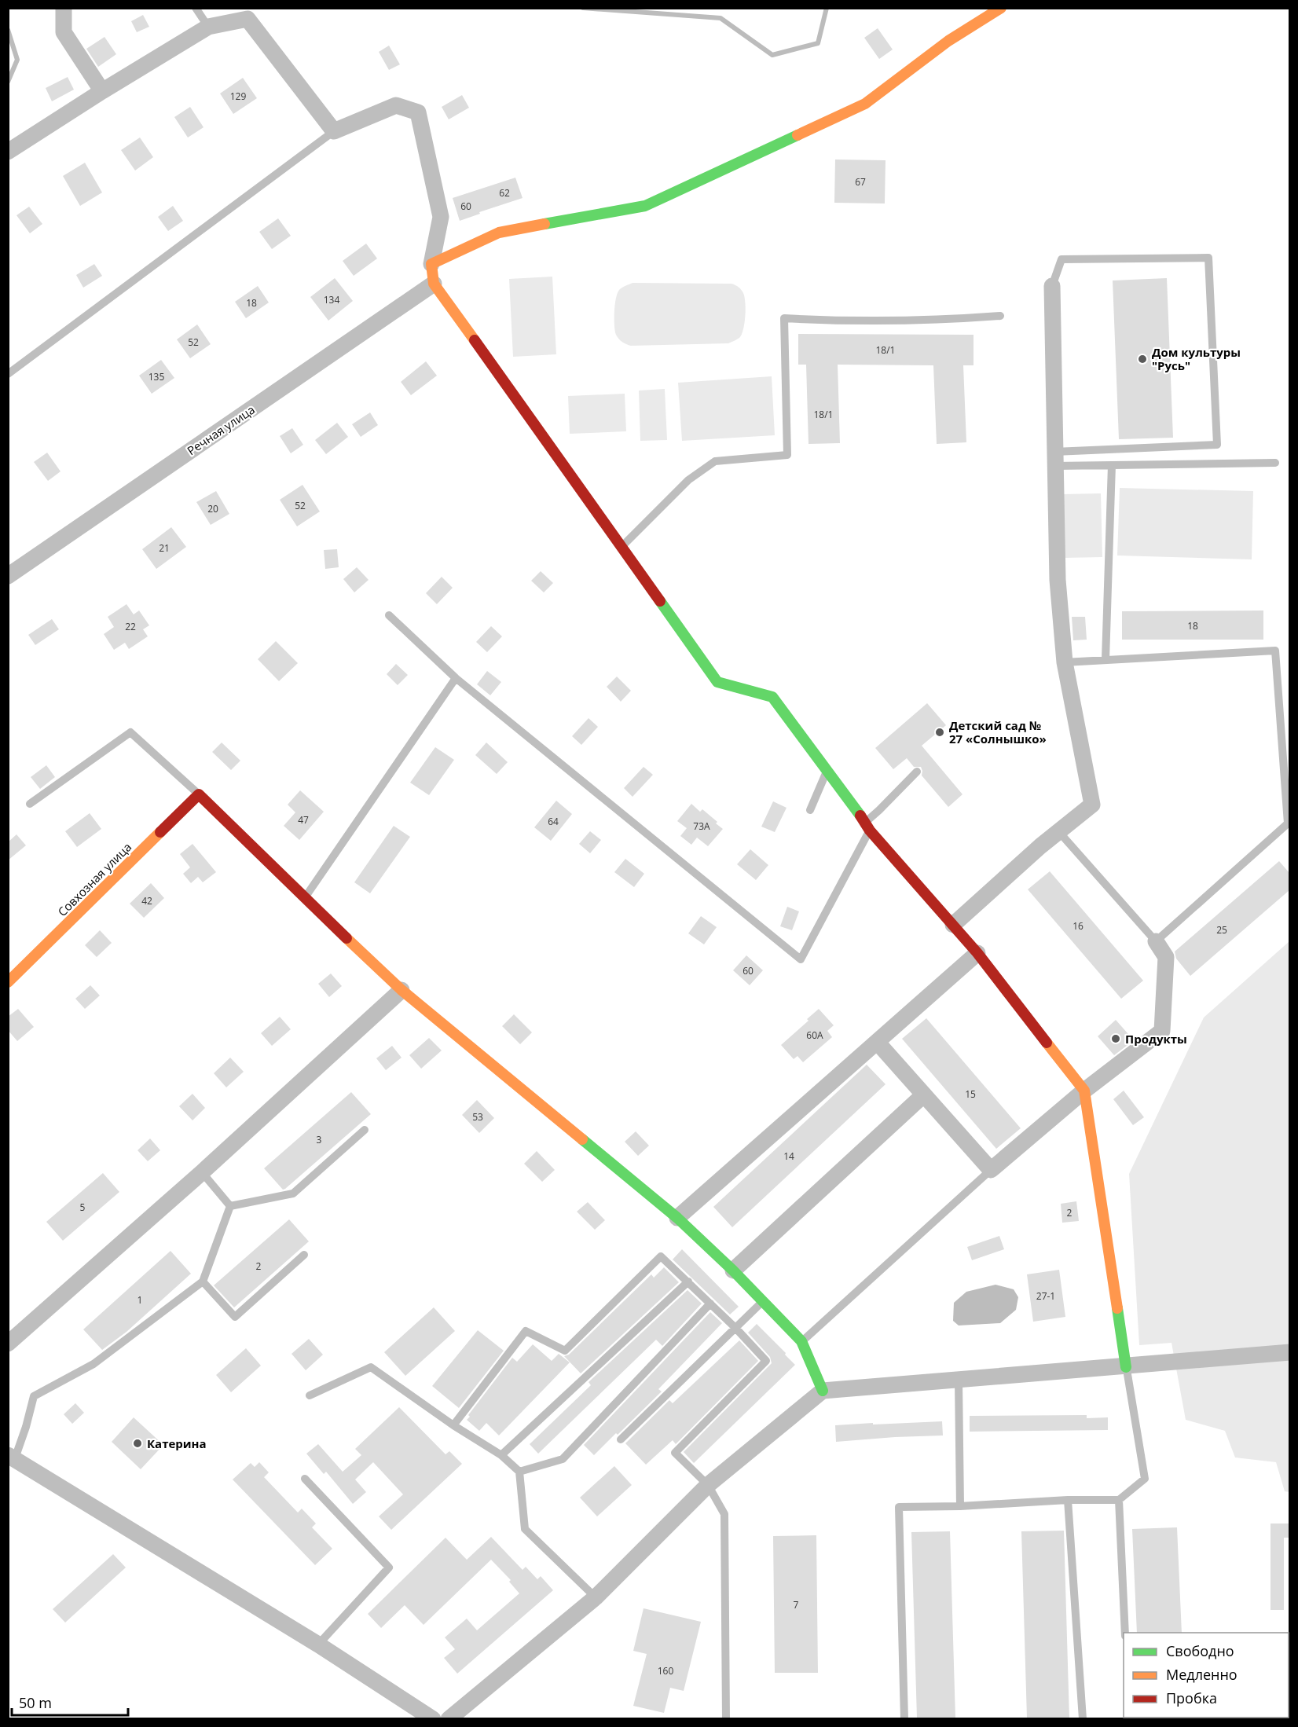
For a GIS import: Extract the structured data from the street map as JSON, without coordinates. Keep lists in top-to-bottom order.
{
  "streets": {
    "street": ["Речная улица", "Совхозная улица"]
  },
  "places": [
    "Дом культуры \"Русь\"",
    "Детский сад № 27 «Солнышко»",
    "Продукты",
    "Катерина"
  ],
  "house_numbers": [
    "129",
    "67",
    "62",
    "60",
    "134",
    "18",
    "52",
    "18/1",
    "135",
    "18/1",
    "52",
    "20",
    "21",
    "18",
    "22",
    "47",
    "64",
    "73А",
    "42",
    "16",
    "25",
    "60",
    "60А",
    "15",
    "53",
    "3",
    "14",
    "5",
    "2",
    "2",
    "27-1",
    "1",
    "7",
    "160"
  ],
  "legend": ["Свободно", "Медленно", "Пробка"],
  "scale_bar": "50 m"
}
